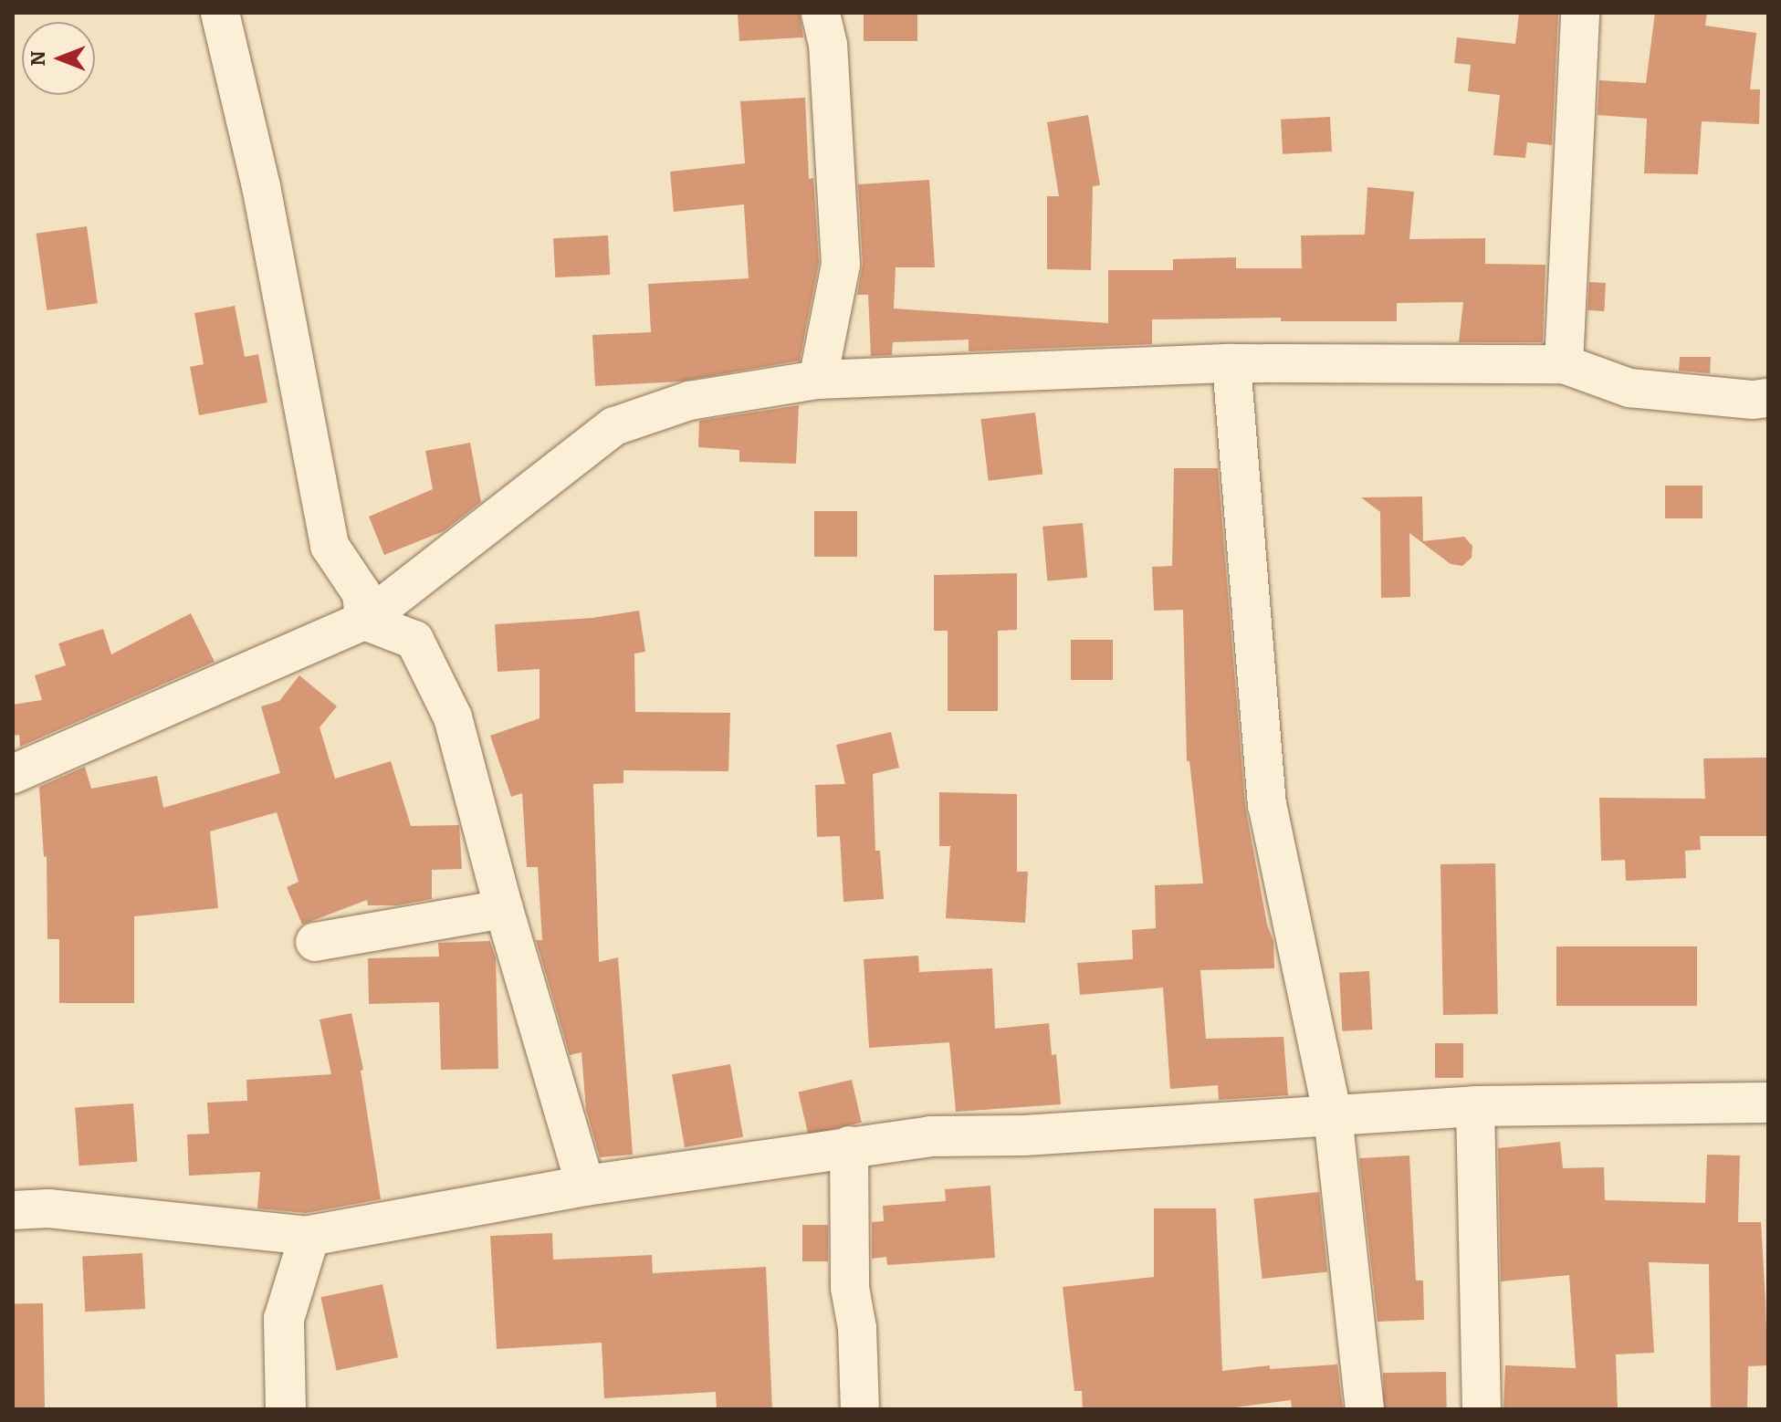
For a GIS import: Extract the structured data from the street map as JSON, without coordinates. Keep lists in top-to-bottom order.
{
  "north": "left"
}
